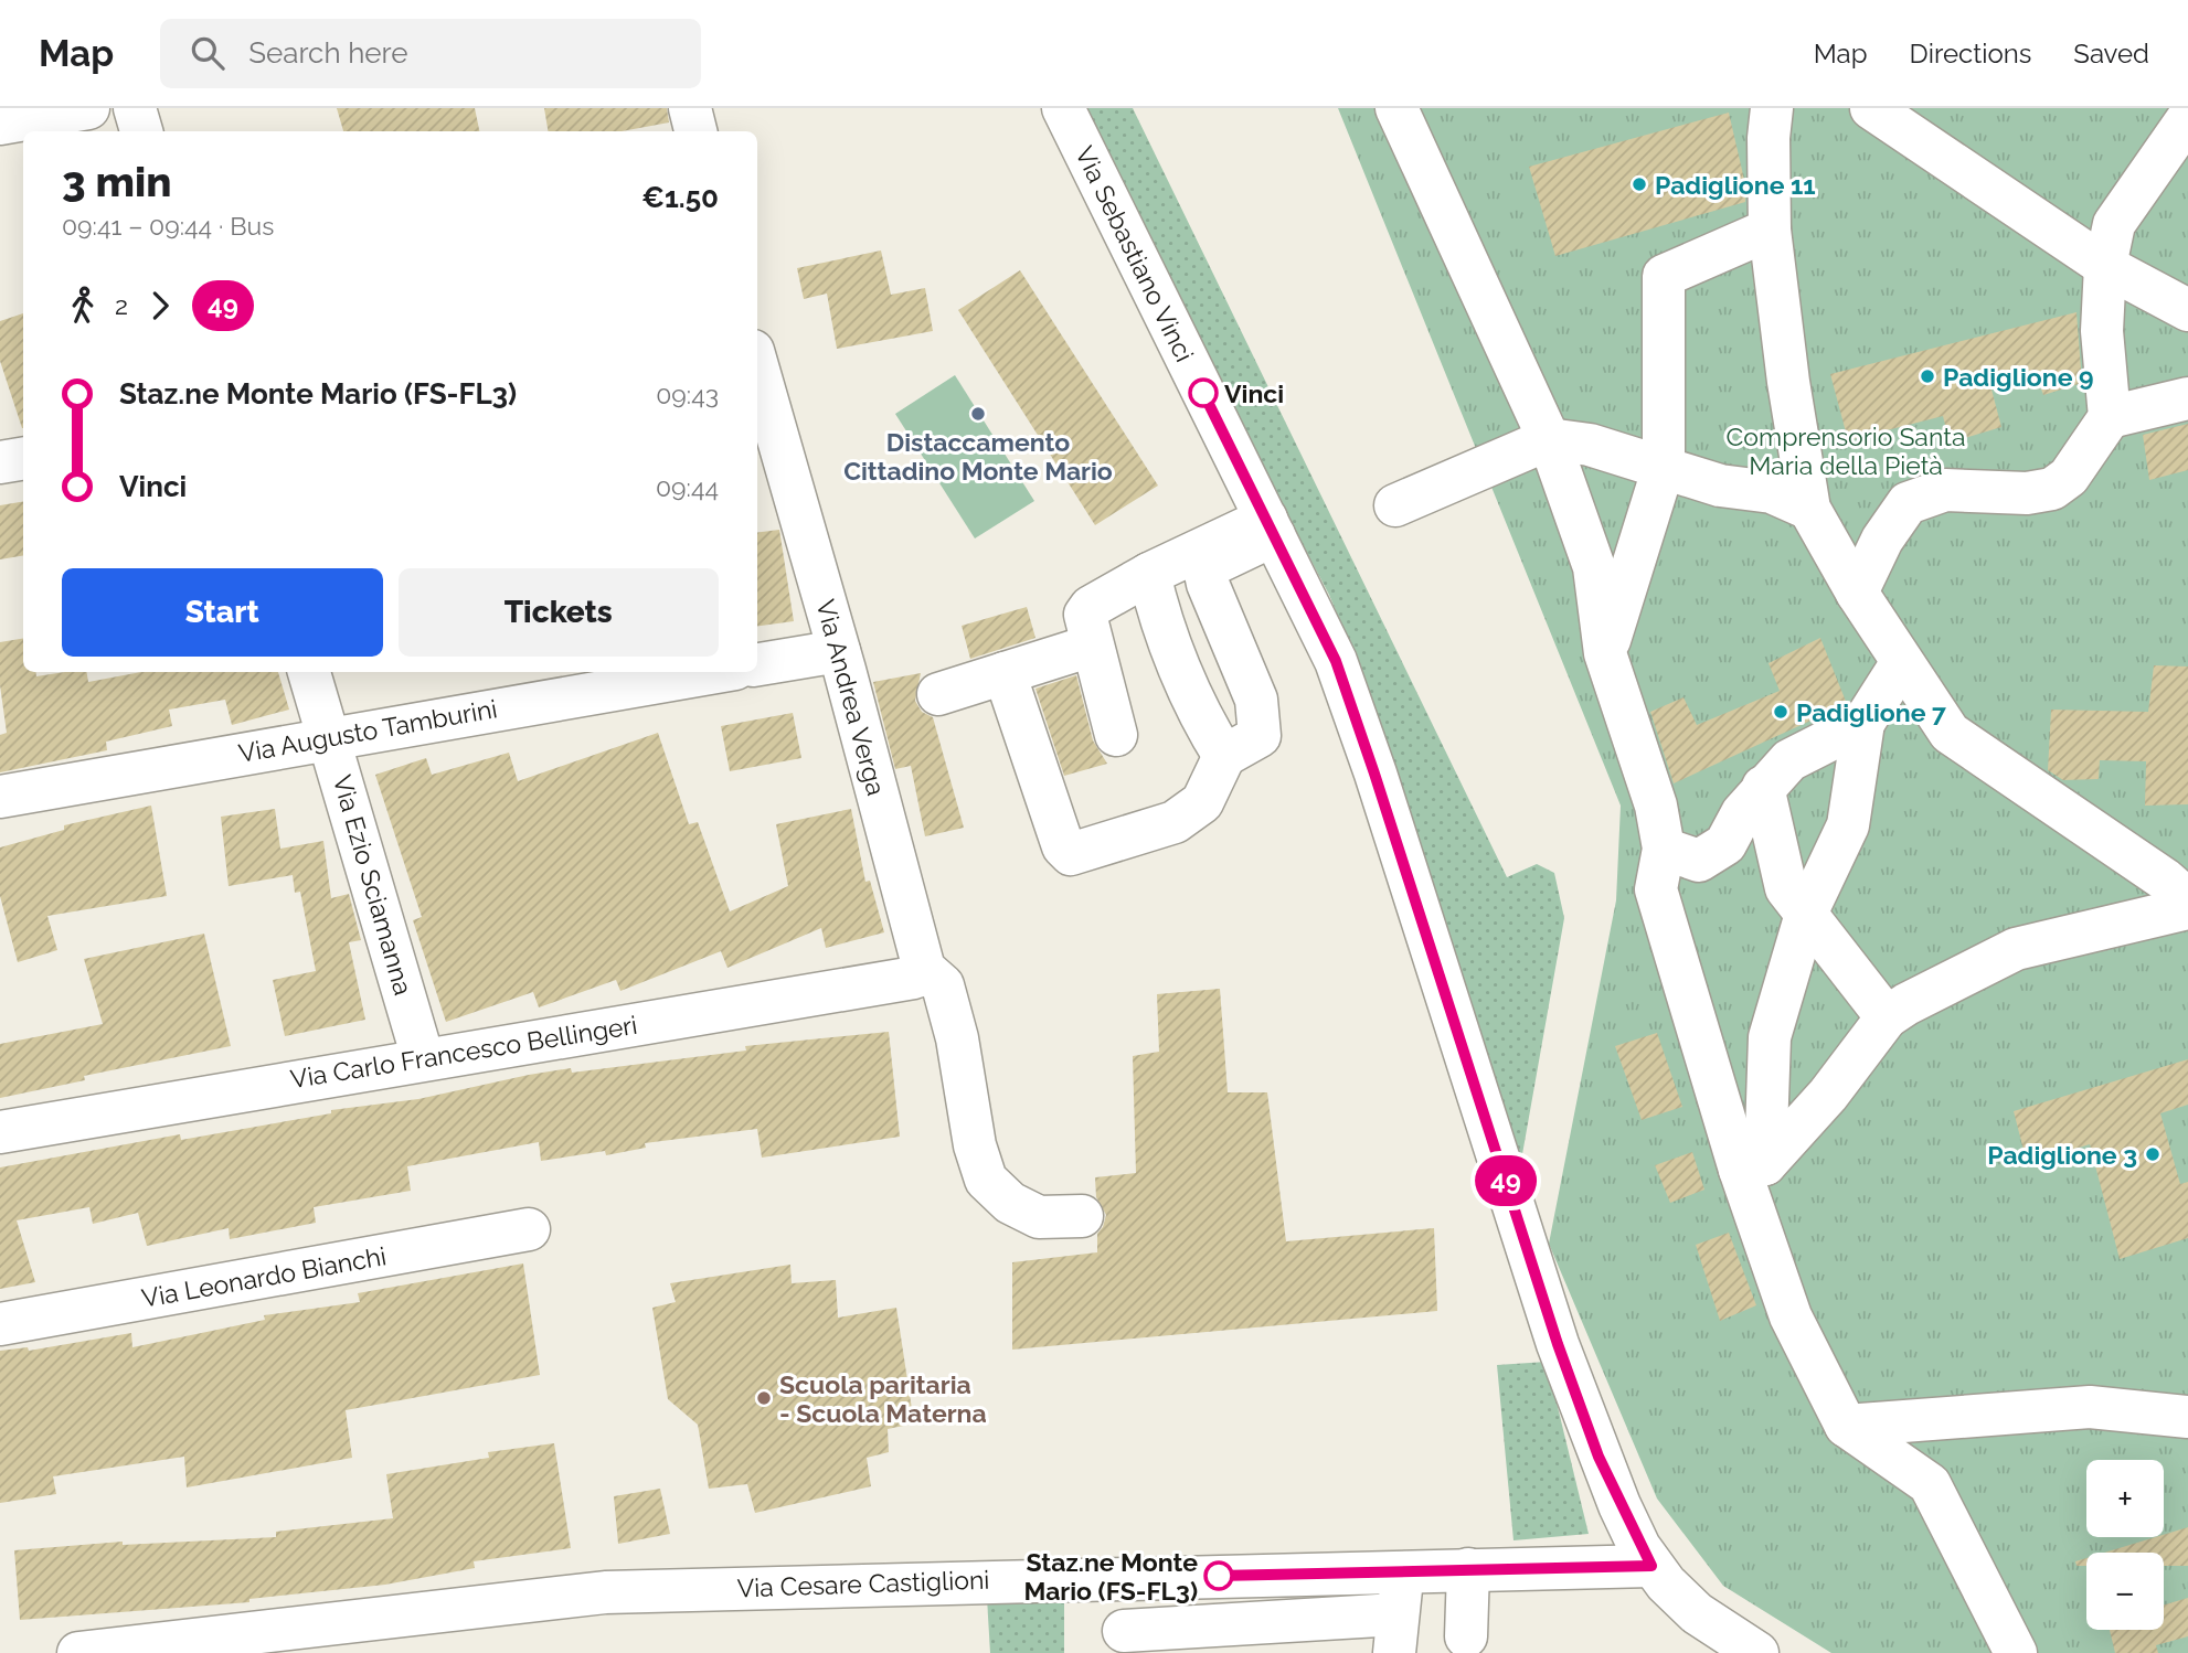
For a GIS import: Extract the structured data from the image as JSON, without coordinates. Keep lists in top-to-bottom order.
{
  "streets": {
    "street": [
      "Via Sebastiano Vinci",
      "Via Andrea Verga",
      "Via Augusto Tamburini",
      "Via Ezio Sciamanna",
      "Via Carlo Francesco Bellingeri",
      "Via Leonardo Bianchi",
      "Via Cesare Castiglioni"
    ]
  },
  "crossings": [
    ["Via Sebastiano Vinci", "Via Cesare Castiglioni"],
    ["Via Andrea Verga", "Via Carlo Francesco Bellingeri"],
    ["Via Augusto Tamburini", "Via Ezio Sciamanna"],
    ["Via Ezio Sciamanna", "Via Carlo Francesco Bellingeri"]
  ],
  "parks": ["Comprensorio Santa Maria della Pietà"],
  "places": [
    "Padiglione 11",
    "Padiglione 9",
    "Vinci",
    "Distaccamento Cittadino Monte Mario",
    "Padiglione 7",
    "Padiglione 3",
    "Scuola paritaria - Scuola Materna",
    "Staz.ne Monte Mario (FS-FL3)"
  ],
  "lines": ["bus line 49"],
  "page": {
    "header": "Map",
    "search": "Search here",
    "nav": ["Map", "Directions", "Saved"],
    "on_map": "49",
    "heading": ["3 min", "09:41 – 09:44 · Bus", "€1.50"],
    "legs": ["2", "49"],
    "list": [
      {
        "name": "Staz.ne Monte Mario (FS-FL3)",
        "value": "09:43"
      },
      {
        "name": "Vinci",
        "value": "09:44"
      }
    ],
    "buttons": ["Start", "Tickets"],
    "map_buttons": ["+", "−"]
  }
}
